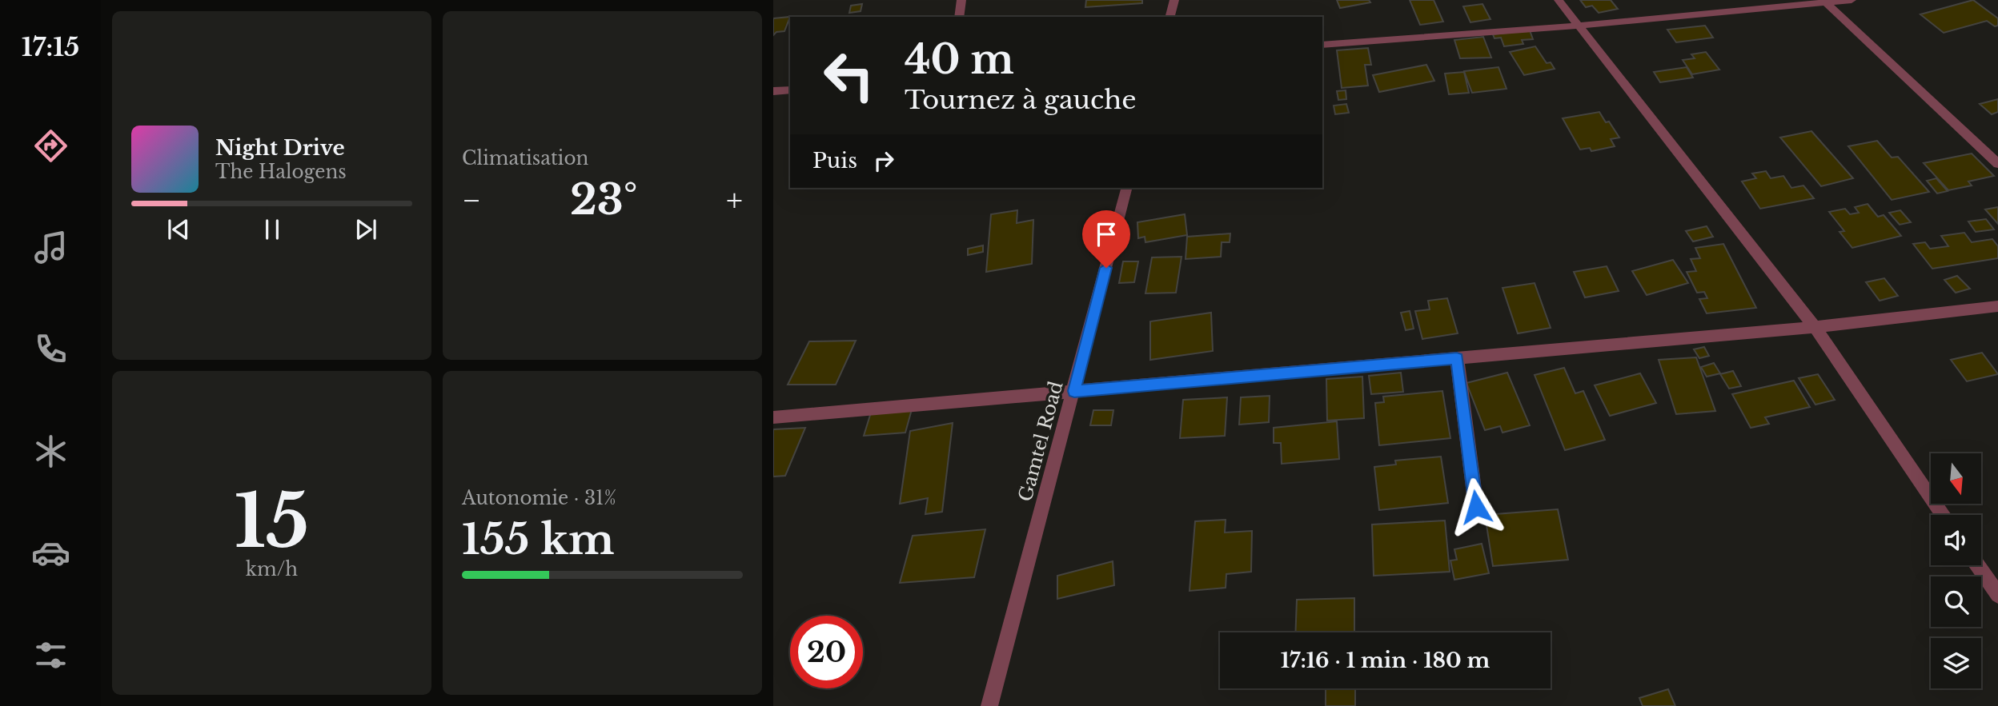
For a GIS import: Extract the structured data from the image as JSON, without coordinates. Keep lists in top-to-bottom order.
{
  "streets": {
    "street": ["Gamtel Road"]
  },
  "north": "bottom",
  "page": {
    "tabs": "17:15",
    "tile": [
      "Climatisation",
      ["15", "km/h"],
      ["Autonomie · 31%", "155 km"]
    ],
    "turn": ["40 m", "Tournez à gauche"],
    "song": ["Night Drive", "The Halogens"],
    "then": "Puis",
    "heat": ["−", "23°", "+"],
    "limit": "20",
    "trip": "17:16 · 1 min · 180 m"
  }
}
